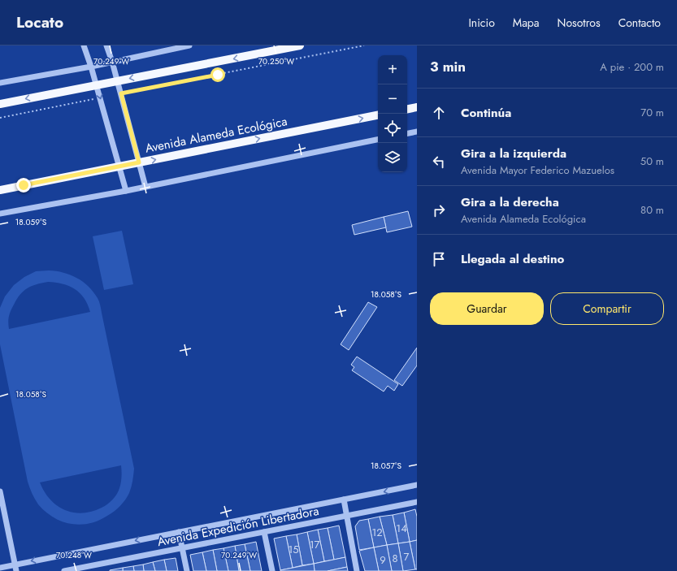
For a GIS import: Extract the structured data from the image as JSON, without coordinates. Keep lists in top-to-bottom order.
{
  "streets": {
    "main road": ["Avenida Alameda Ecológica"],
    "street": ["Avenida Expedición Libertadora"]
  },
  "one_way": ["Avenida Alameda Ecológica"],
  "house_numbers": [
    "14",
    "12",
    "17",
    "15",
    "7",
    "8",
    "9"
  ],
  "page": {
    "header": "Locato",
    "nav": [
      "Inicio",
      "Mapa",
      "Nosotros",
      "Contacto"
    ],
    "heading": ["3 min", "A pie · 200 m"],
    "map_buttons": ["+", "−"],
    "list": [
      ["Continúa", "70 m"],
      ["Gira a la izquierda", "Avenida Mayor Federico Mazuelos", "50 m"],
      ["Gira a la derecha", "Avenida Alameda Ecológica", "80 m"],
      "Llegada al destino"
    ],
    "buttons": ["Guardar", "Compartir"]
  },
  "coordinates": [
    "70.249°W",
    "70.250°W",
    "18.059°S",
    "18.058°S",
    "18.057°S",
    "70.248°W"
  ]
}
